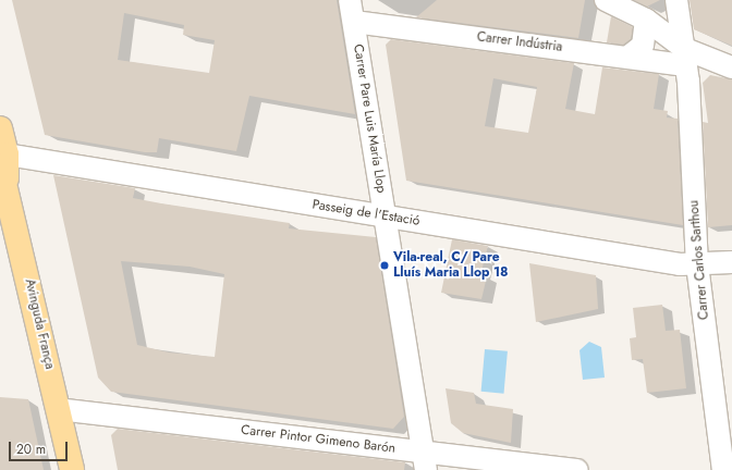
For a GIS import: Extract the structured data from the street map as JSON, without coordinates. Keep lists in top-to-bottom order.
{
  "streets": {
    "main road": ["Avinguda França"],
    "street": [
      "Carrer Indústria",
      "Carrer Pare Luis María Llop",
      "Passeig de l'Estació",
      "Carrer Carlos Sarthou",
      "Carrer Pintor Gimeno Barón"
    ]
  },
  "crossings": [
    ["Carrer Indústria", "Carrer Pare Luis María Llop"],
    ["Carrer Indústria", "Carrer Carlos Sarthou"],
    ["Carrer Pare Luis María Llop", "Passeig de l'Estació"],
    ["Carrer Pare Luis María Llop", "Carrer Pintor Gimeno Barón"],
    ["Passeig de l'Estació", "Carrer Carlos Sarthou"],
    ["Passeig de l'Estació", "Avinguda França"],
    ["Avinguda França", "Carrer Pintor Gimeno Barón"]
  ],
  "places": ["Vila-real, C/ Pare Lluís Maria Llop 18"],
  "scale_bar": "20 m"
}
